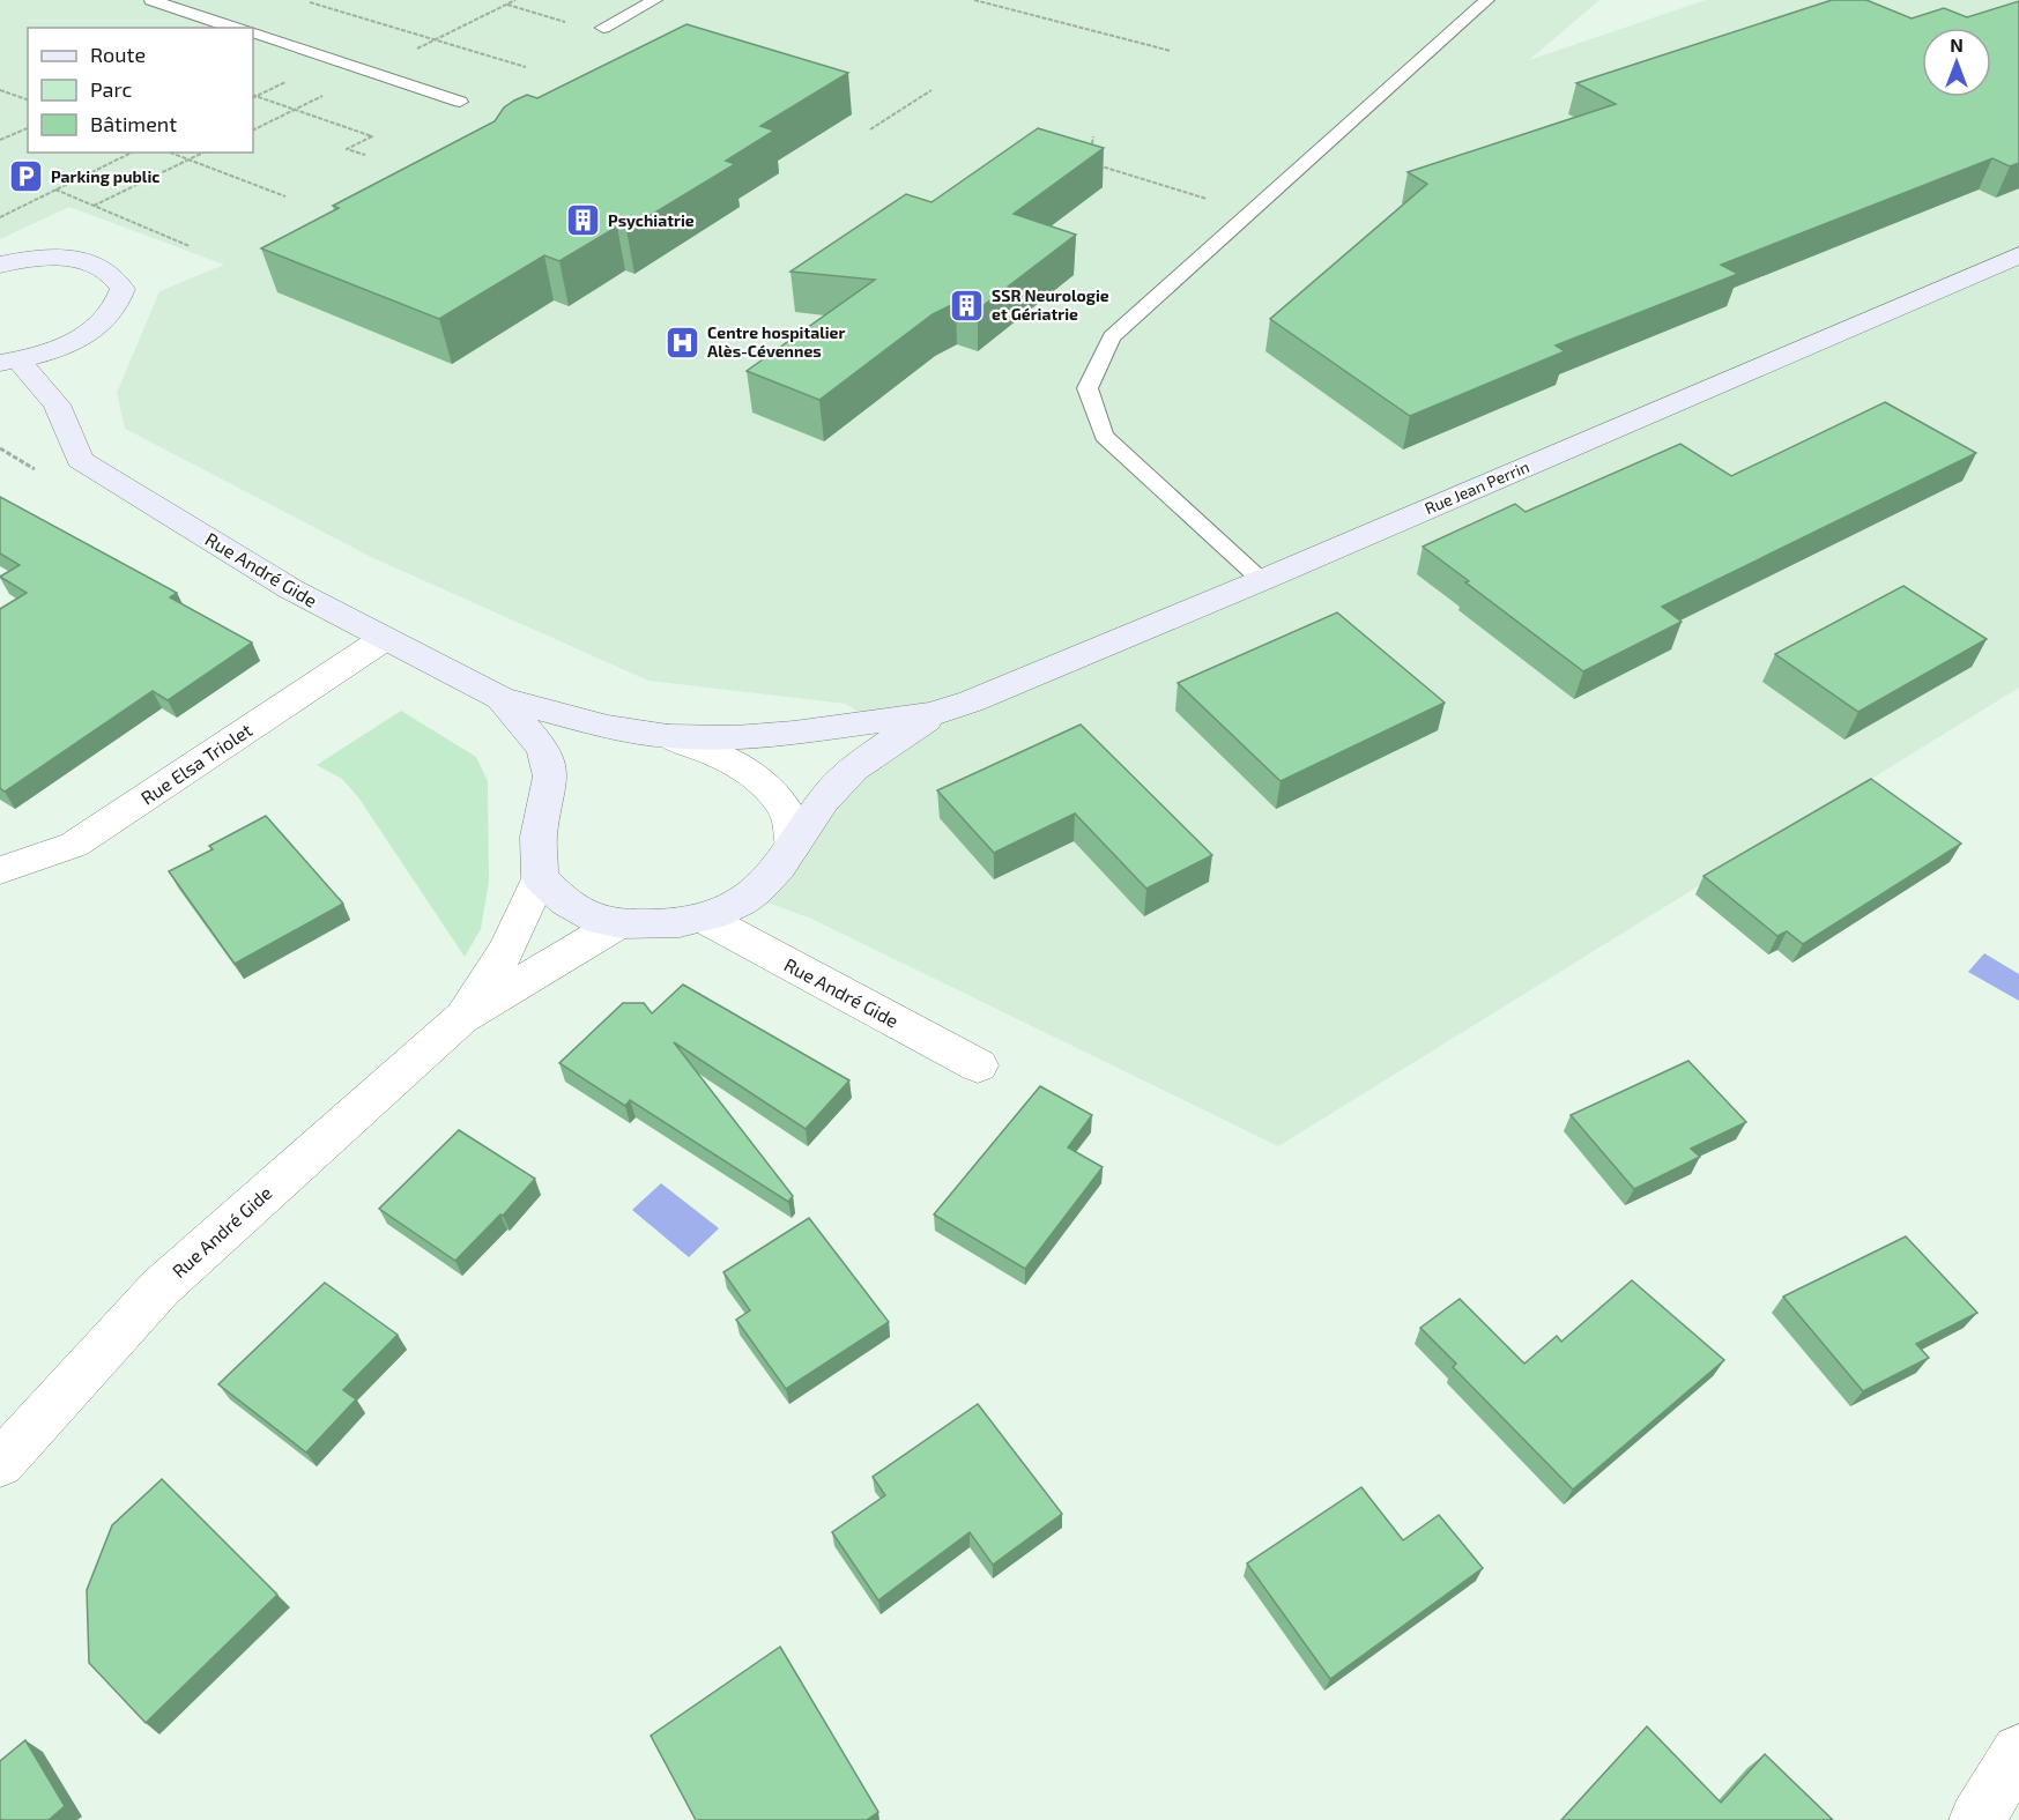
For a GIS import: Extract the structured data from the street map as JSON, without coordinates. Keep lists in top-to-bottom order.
{
  "streets": {
    "street": ["Rue Jean Perrin", "Rue André Gide", "Rue Elsa Triolet"]
  },
  "crossings": [
    ["Rue André Gide", "Rue Elsa Triolet"]
  ],
  "places": {
    "parking": ["Parking public"],
    "building": ["Psychiatrie", "SSR Neurologie et Gériatrie"],
    "hospital": ["Centre hospitalier Alès-Cévennes"]
  },
  "legend": ["Route", "Parc", "Bâtiment"],
  "north": "top"
}
